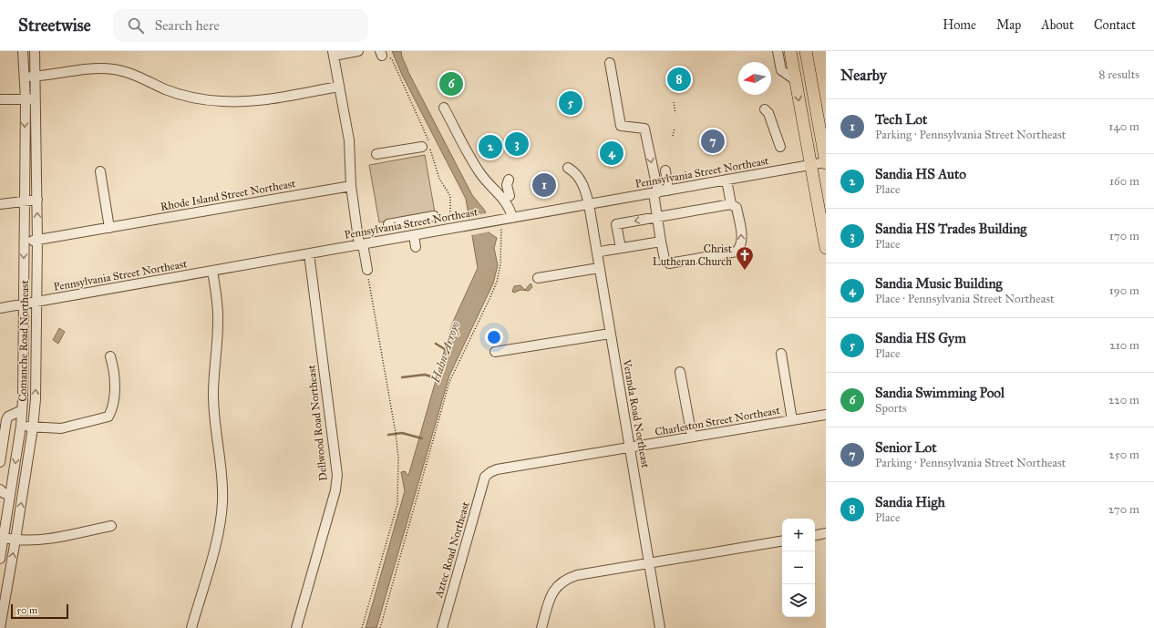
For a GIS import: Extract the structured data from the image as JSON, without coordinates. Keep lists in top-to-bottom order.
{
  "streets": {
    "street": [
      "Pennsylvania Street Northeast",
      "Rhode Island Street Northeast",
      "Comanche Road Northeast",
      "Veranda Road Northeast",
      "Charleston Street Northeast",
      "Dellwood Road Northeast",
      "Aztec Road Northeast"
    ]
  },
  "crossings": [
    ["Pennsylvania Street Northeast", "Comanche Road Northeast"],
    ["Pennsylvania Street Northeast", "Veranda Road Northeast"],
    ["Pennsylvania Street Northeast", "Dellwood Road Northeast"],
    ["Rhode Island Street Northeast", "Comanche Road Northeast"],
    ["Veranda Road Northeast", "Charleston Street Northeast"],
    ["Charleston Street Northeast", "Aztec Road Northeast"]
  ],
  "water": ["Hahn Arroyo"],
  "places": {
    "church": ["Christ Lutheran Church"]
  },
  "scale_bar": "50 m",
  "north": "left",
  "page": {
    "header": "Streetwise",
    "search": "Search here",
    "nav": [
      "Home",
      "Map",
      "About",
      "Contact"
    ],
    "heading": ["Nearby", "8 results"],
    "pins": [
      "8",
      "6",
      "5",
      "7",
      "3",
      "2",
      "4",
      "1"
    ],
    "list": [
      {
        "mark": "1",
        "name": "Tech Lot",
        "note": "Parking · Pennsylvania Street Northeast",
        "value": "140 m"
      },
      {
        "mark": "2",
        "name": "Sandia HS Auto",
        "note": "Place",
        "value": "160 m"
      },
      {
        "mark": "3",
        "name": "Sandia HS Trades Building",
        "note": "Place",
        "value": "170 m"
      },
      {
        "mark": "4",
        "name": "Sandia Music Building",
        "note": "Place · Pennsylvania Street Northeast",
        "value": "190 m"
      },
      {
        "mark": "5",
        "name": "Sandia HS Gym",
        "note": "Place",
        "value": "210 m"
      },
      {
        "mark": "6",
        "name": "Sandia Swimming Pool",
        "note": "Sports",
        "value": "220 m"
      },
      {
        "mark": "7",
        "name": "Senior Lot",
        "note": "Parking · Pennsylvania Street Northeast",
        "value": "250 m"
      },
      {
        "mark": "8",
        "name": "Sandia High",
        "note": "Place",
        "value": "270 m"
      }
    ],
    "map_buttons": ["+", "−"],
    "scale": "50 m"
  }
}
